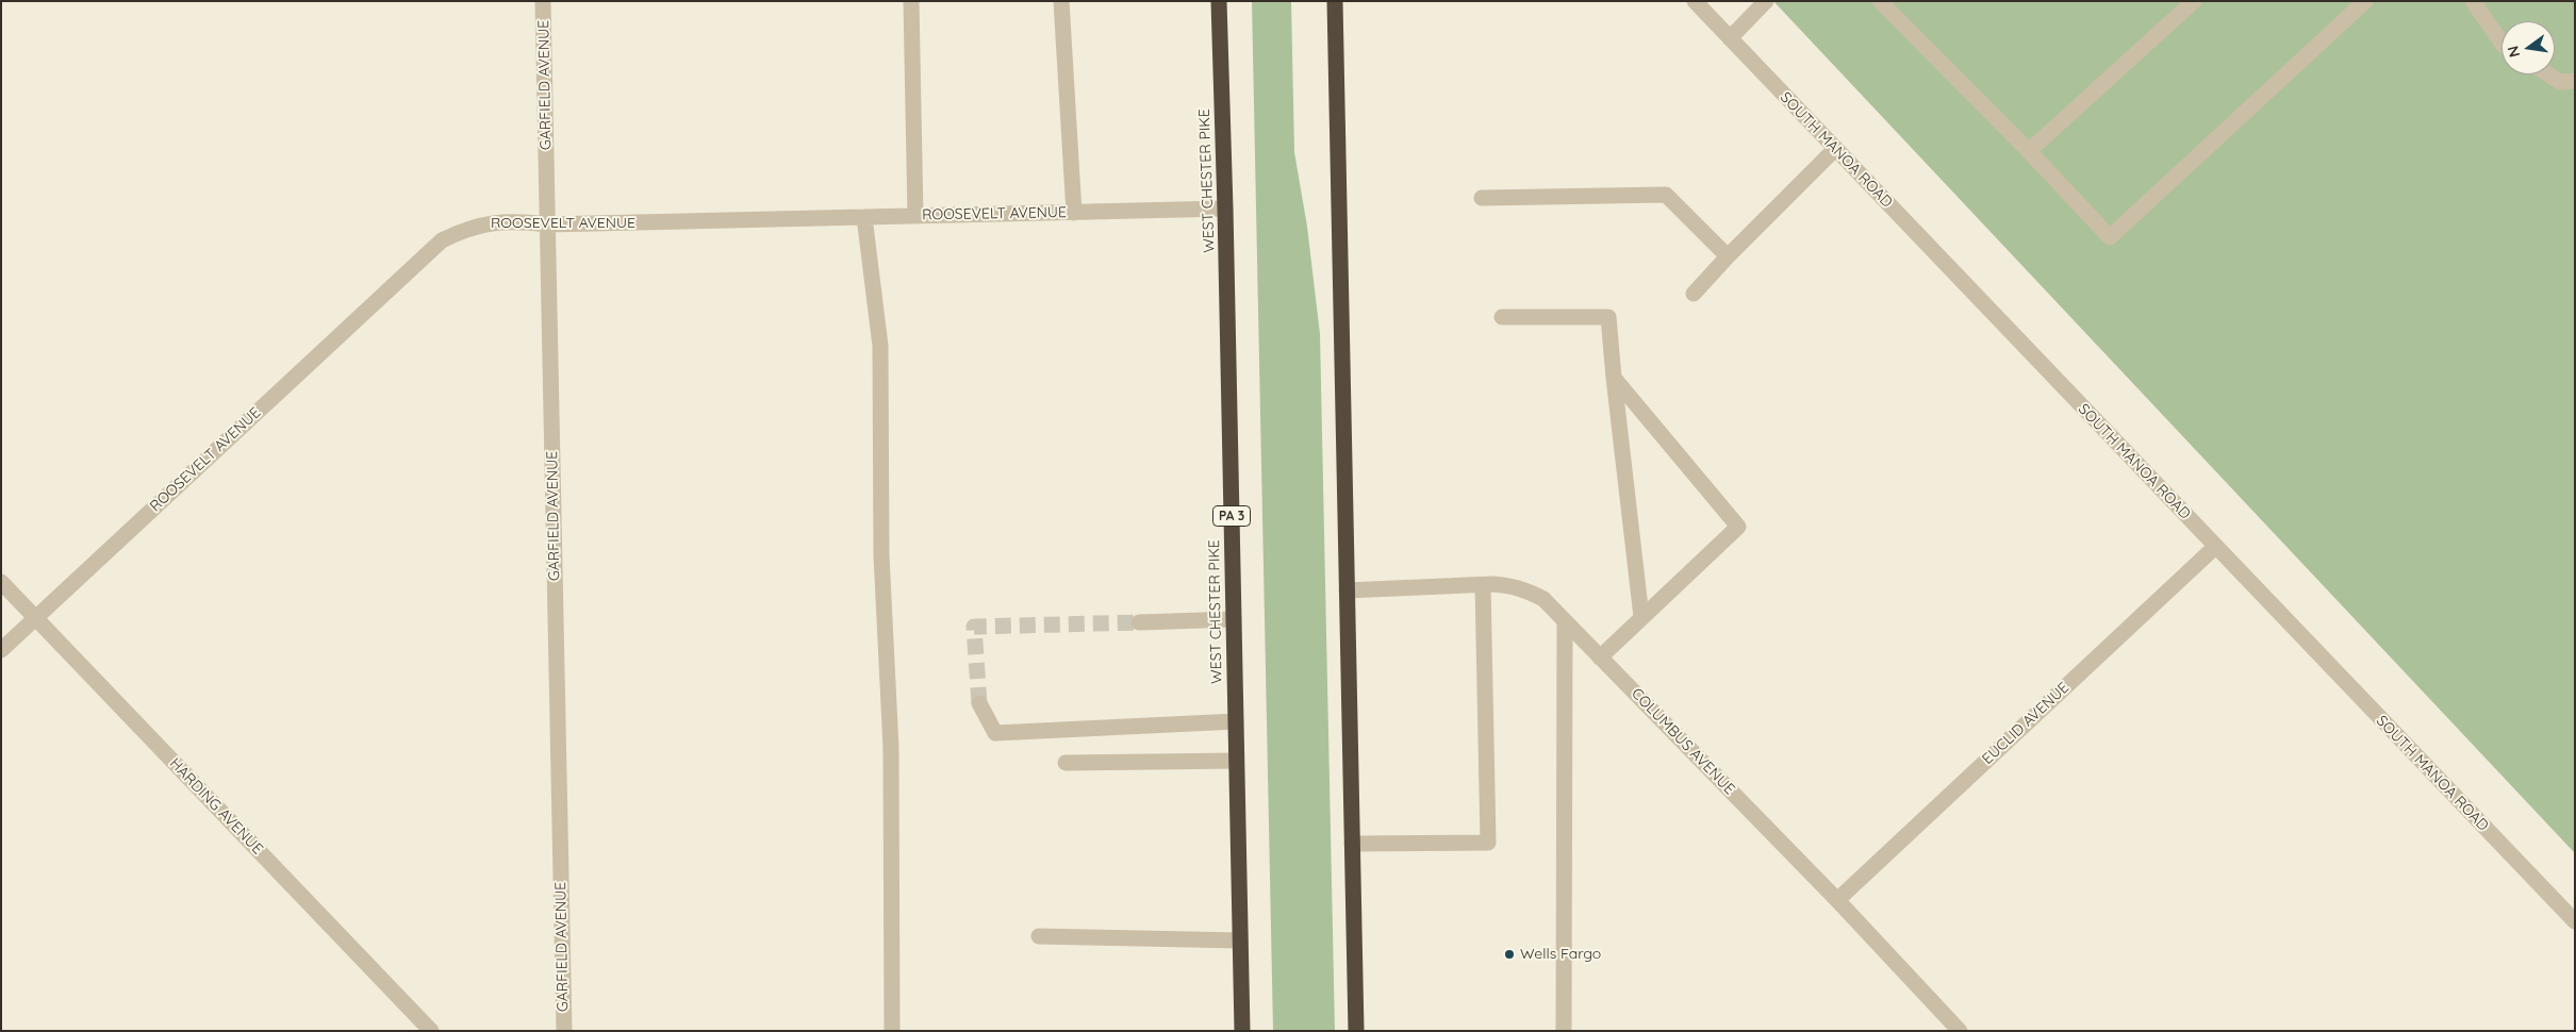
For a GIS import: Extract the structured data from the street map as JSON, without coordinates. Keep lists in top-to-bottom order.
{
  "streets": {
    "highway": ["WEST CHESTER PIKE", "PA 3"],
    "street": [
      "GARFIELD AVENUE",
      "SOUTH MANOA ROAD",
      "ROOSEVELT AVENUE",
      "EUCLID AVENUE",
      "COLUMBUS AVENUE",
      "HARDING AVENUE"
    ]
  },
  "crossings": [
    ["GARFIELD AVENUE", "ROOSEVELT AVENUE"],
    ["SOUTH MANOA ROAD", "EUCLID AVENUE"],
    ["WEST CHESTER PIKE", "ROOSEVELT AVENUE"],
    ["ROOSEVELT AVENUE", "HARDING AVENUE"],
    ["EUCLID AVENUE", "COLUMBUS AVENUE"]
  ],
  "places": ["Wells Fargo"],
  "north": "left"
}
